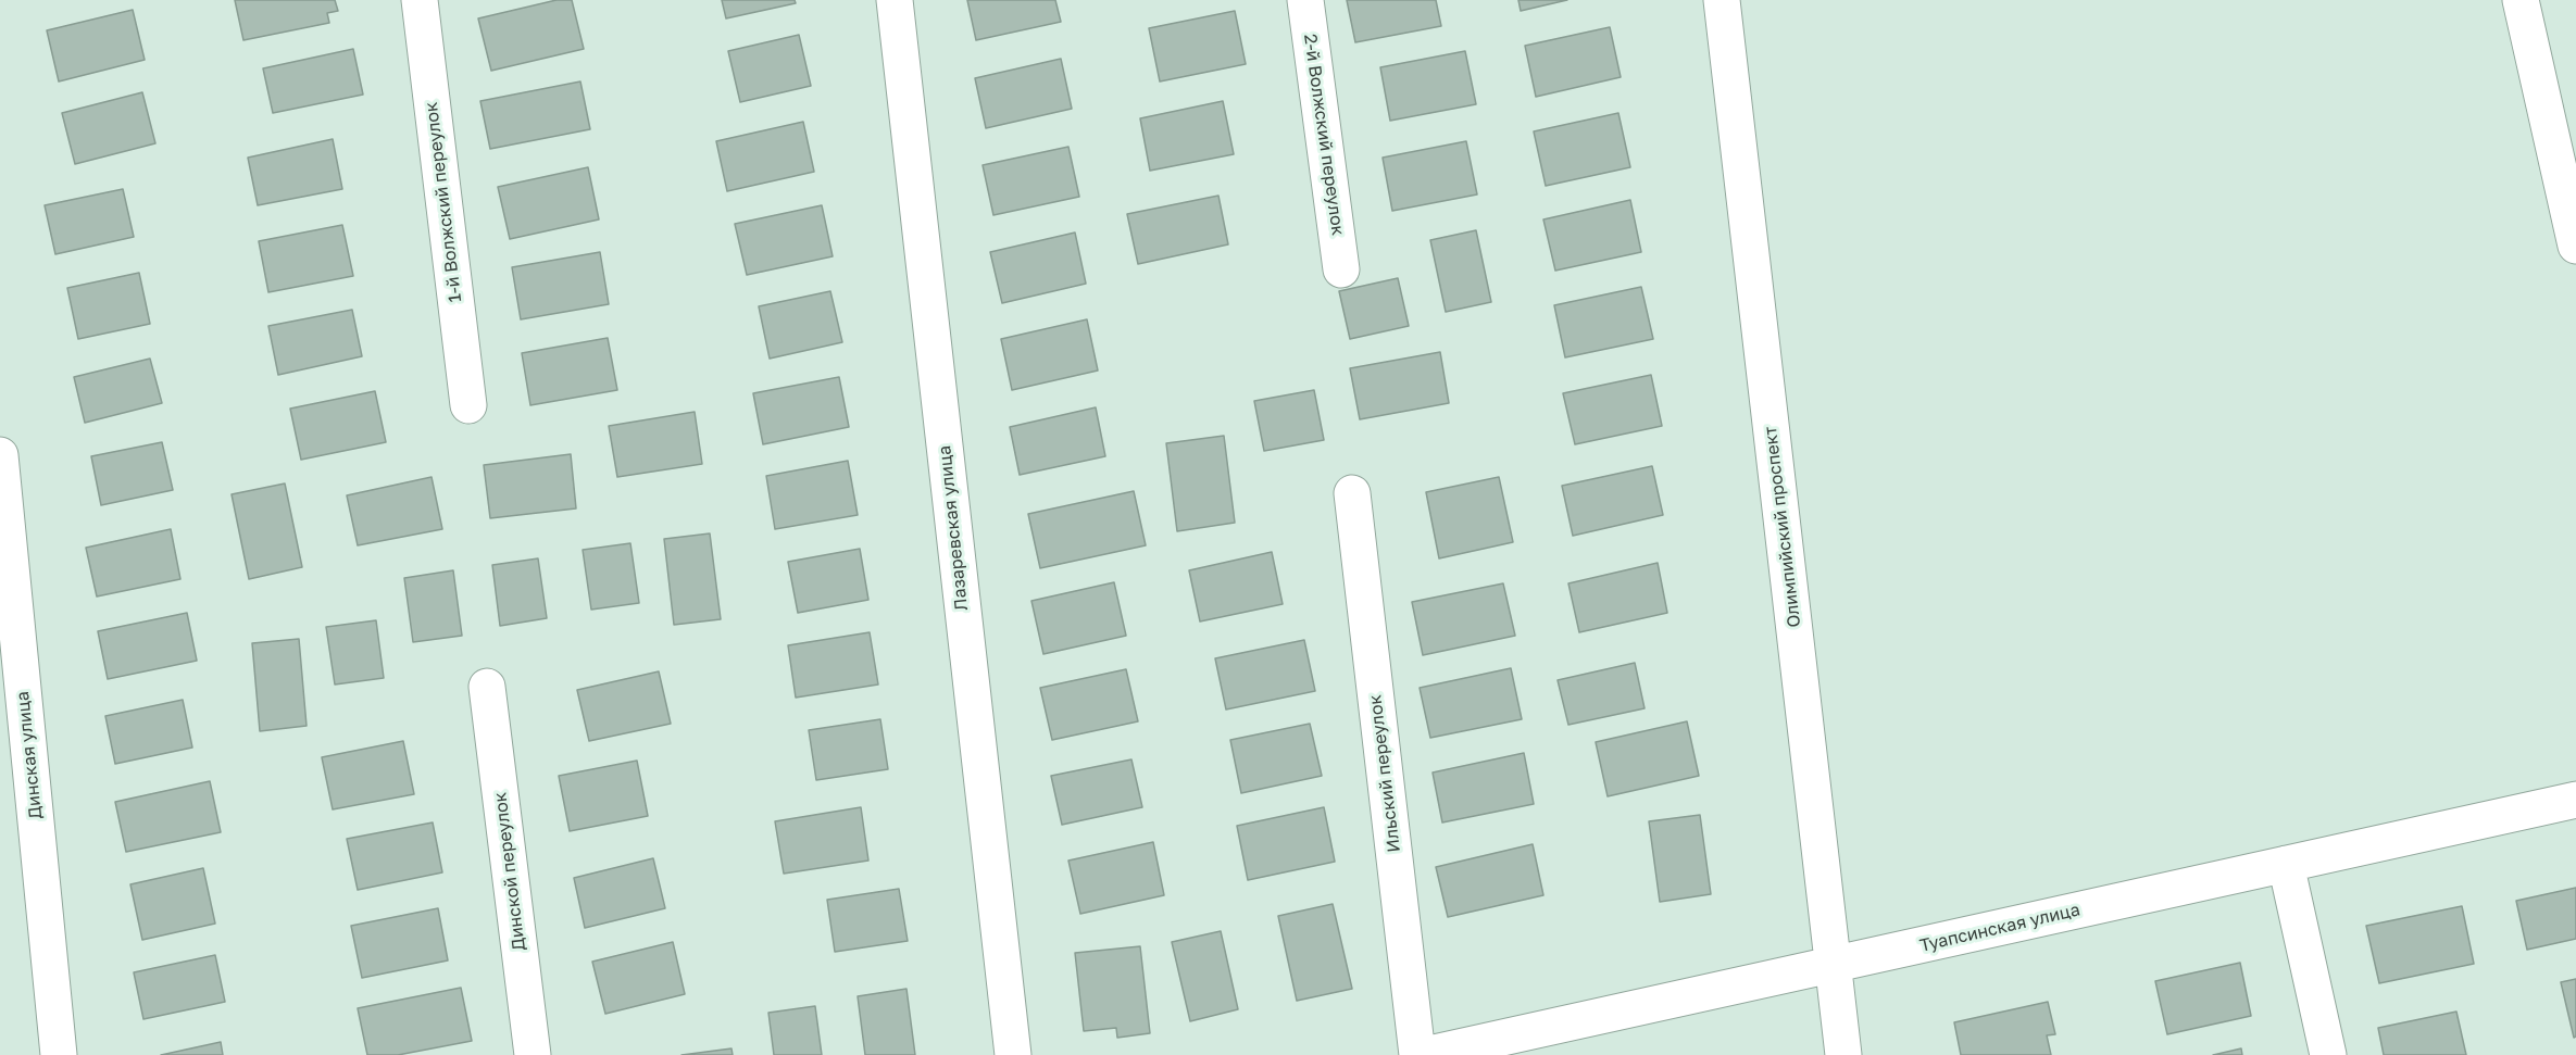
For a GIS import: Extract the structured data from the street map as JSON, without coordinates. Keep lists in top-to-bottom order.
{
  "streets": {
    "street": [
      "2-й Волжский переулок",
      "1-й Волжский переулок",
      "Олимпийский проспект",
      "Лазаревская улица",
      "Динская улица",
      "Ильский переулок",
      "Динской переулок",
      "Туапсинская улица"
    ]
  },
  "crossings": [
    ["Олимпийский проспект", "Туапсинская улица"]
  ]
}
